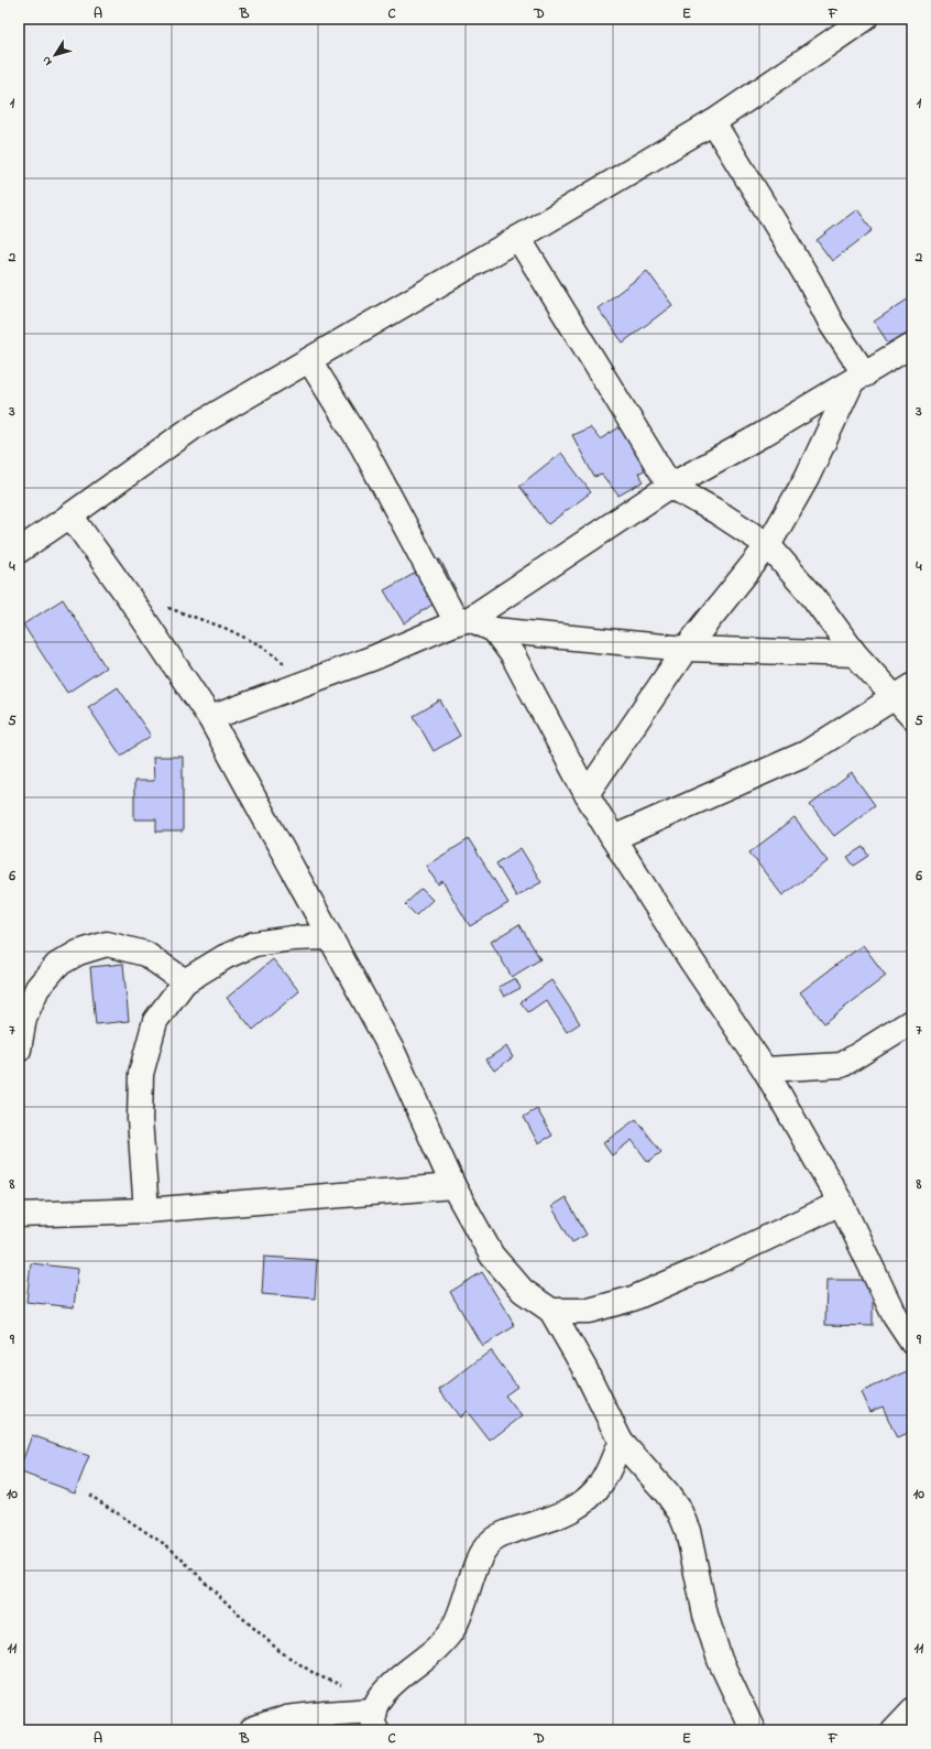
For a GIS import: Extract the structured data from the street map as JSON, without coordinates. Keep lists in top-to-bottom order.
{
  "north": "bottom left",
  "grid": {
    "columns": [
      "A",
      "B",
      "C",
      "D",
      "E",
      "F"
    ],
    "rows": [
      "1",
      "2",
      "3",
      "4",
      "5",
      "6",
      "7",
      "8",
      "9",
      "10",
      "11"
    ]
  }
}
